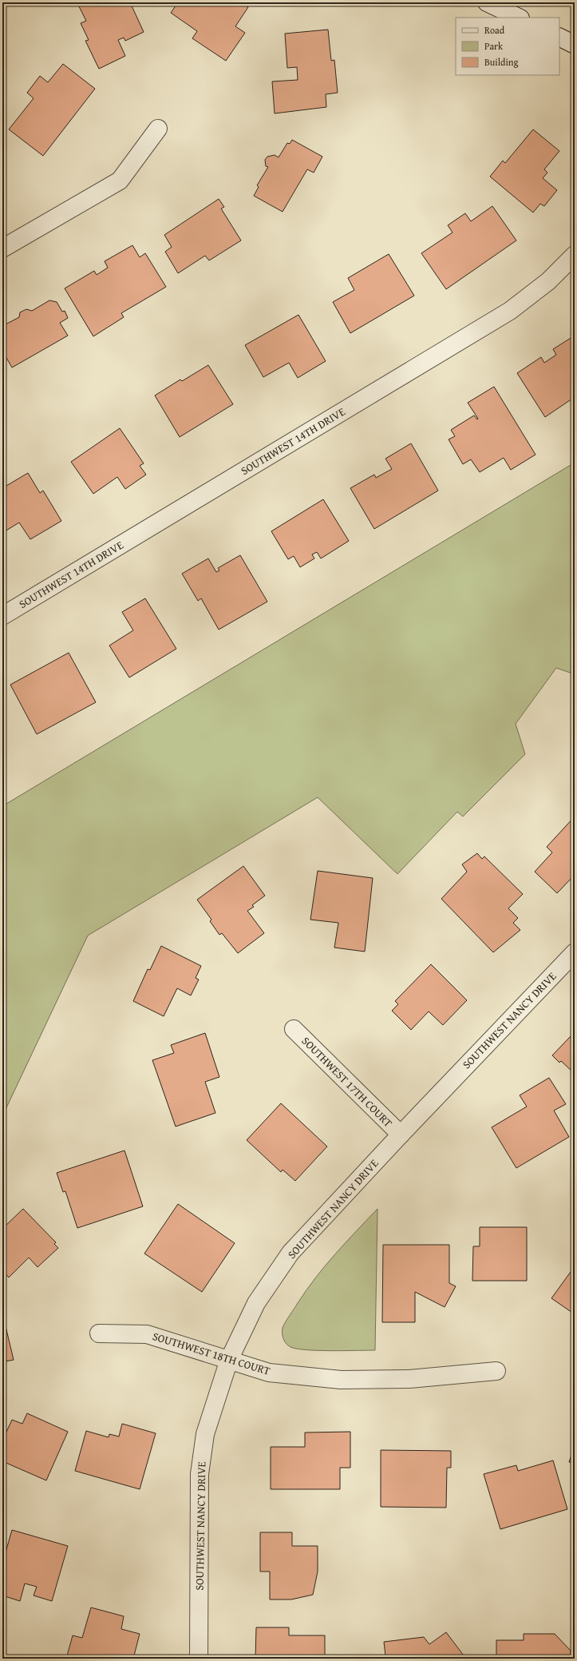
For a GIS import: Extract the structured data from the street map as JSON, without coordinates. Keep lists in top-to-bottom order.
{
  "streets": {
    "street": [
      "SOUTHWEST 14TH DRIVE",
      "SOUTHWEST NANCY DRIVE",
      "SOUTHWEST 17TH COURT",
      "SOUTHWEST 18TH COURT"
    ]
  },
  "crossings": [
    ["SOUTHWEST NANCY DRIVE", "SOUTHWEST 17TH COURT"],
    ["SOUTHWEST NANCY DRIVE", "SOUTHWEST 18TH COURT"]
  ],
  "legend": ["Road", "Park", "Building"]
}
